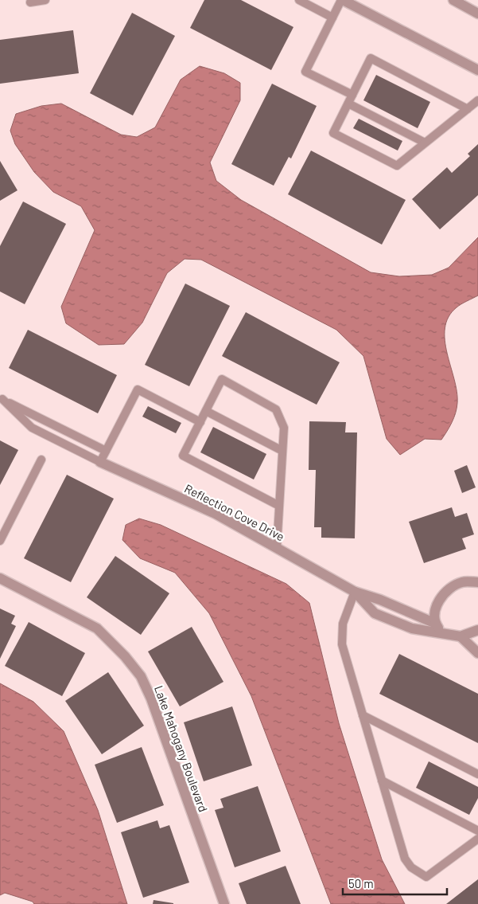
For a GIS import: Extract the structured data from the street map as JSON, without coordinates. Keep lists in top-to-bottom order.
{
  "streets": {
    "street": ["Reflection Cove Drive", "Lake Mahogany Boulevard"]
  },
  "scale_bar": "50 m"
}
